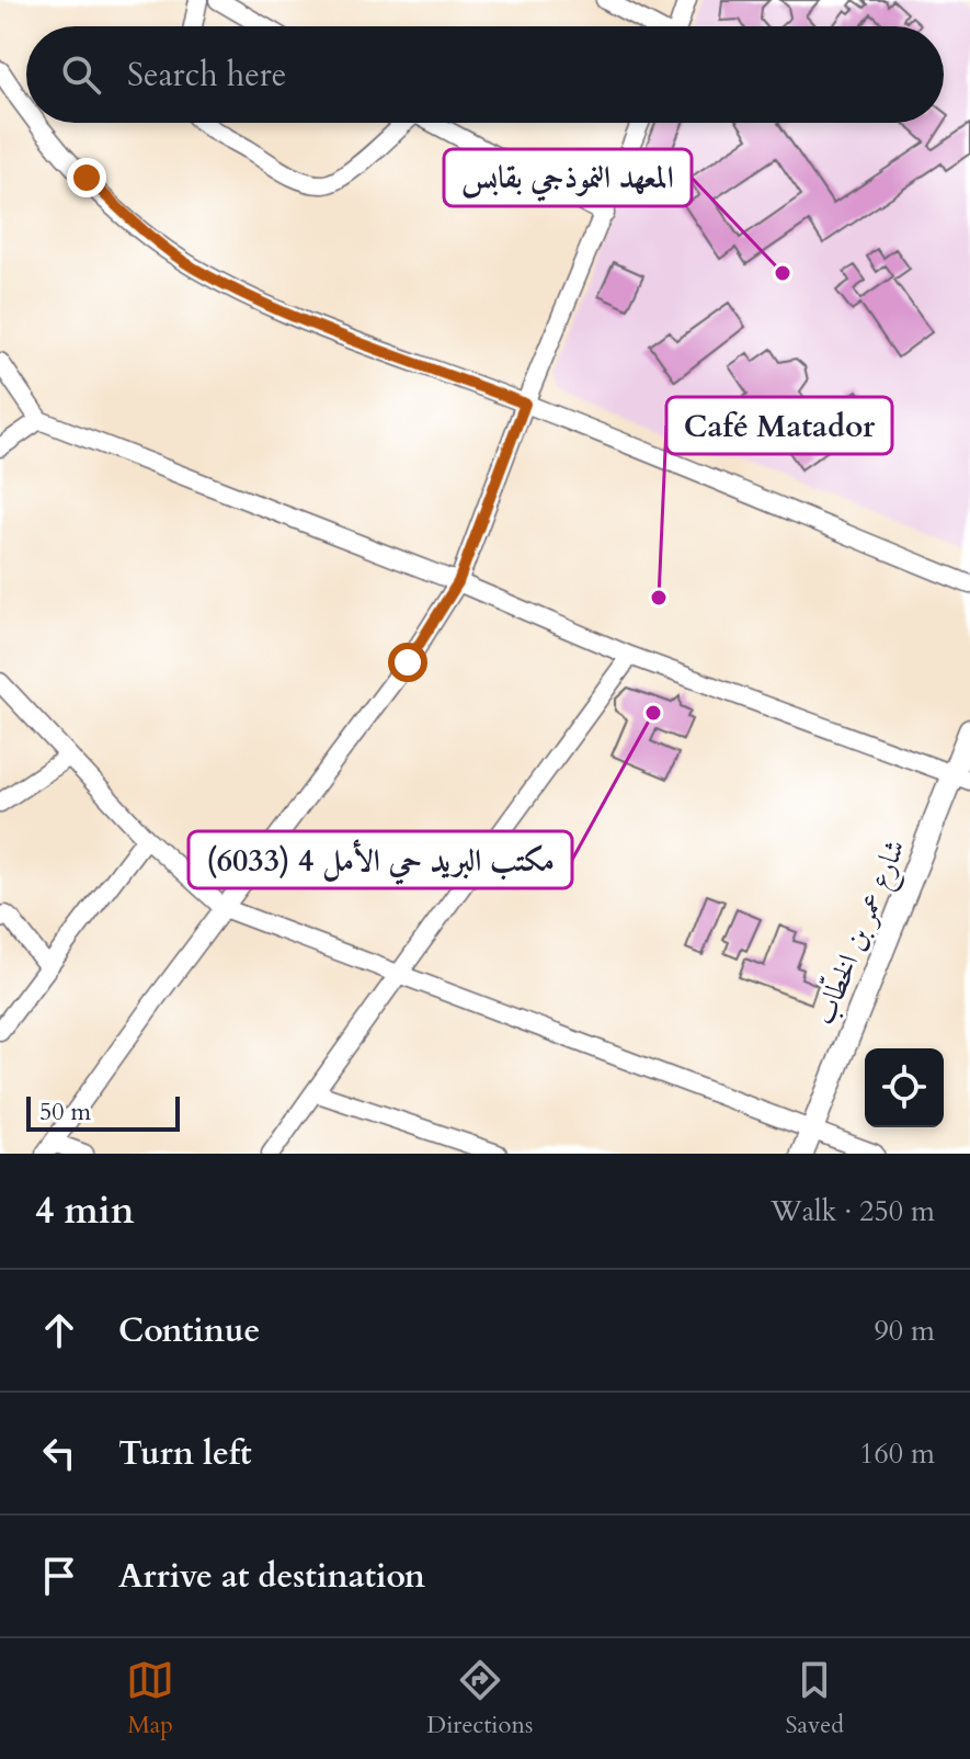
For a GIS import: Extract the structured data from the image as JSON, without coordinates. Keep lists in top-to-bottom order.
{
  "streets": {
    "street": ["شارع عمر بن الخطّاب"]
  },
  "places": ["المعهد النموذجي بقابس", "Café Matador", "مكتب البريد حي الأمل 4 (6033)"],
  "scale_bar": "50 m",
  "page": {
    "search": "Search here",
    "scale": "50 m",
    "heading": ["4 min", "Walk · 250 m"],
    "list": [
      ["Continue", "90 m"],
      ["Turn left", "160 m"],
      "Arrive at destination"
    ],
    "nav": ["Map", "Directions", "Saved"]
  }
}
